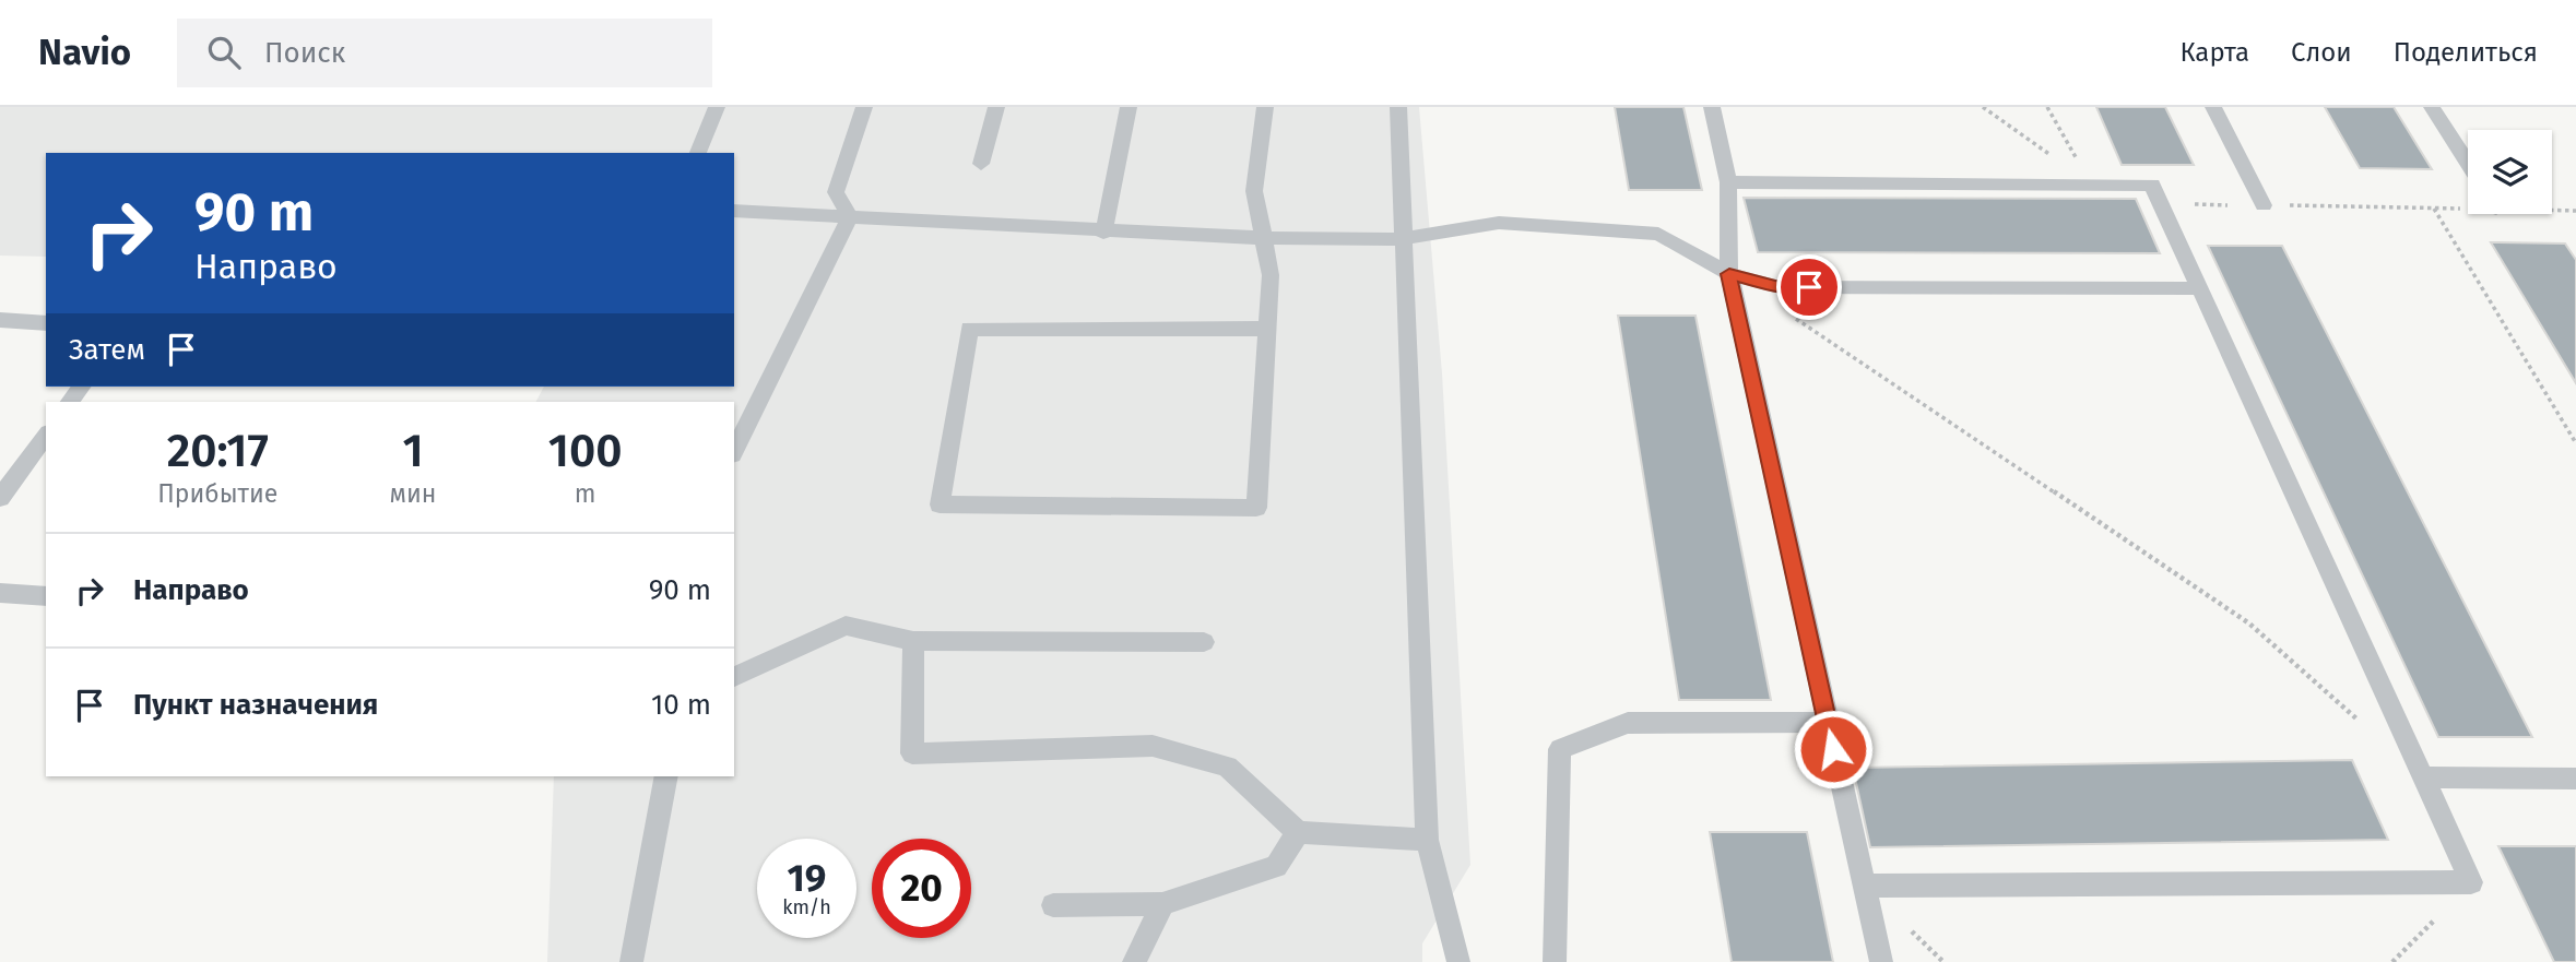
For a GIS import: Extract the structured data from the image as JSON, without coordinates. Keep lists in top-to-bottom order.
{
  "page": {
    "header": "Navio",
    "search": "Поиск",
    "nav": ["Карта", "Слои", "Поделиться"],
    "turn": ["90 m", "Направо"],
    "then": "Затем",
    "eta": [
      "20:17",
      "Прибытие",
      "1",
      "мин",
      "100",
      "m"
    ],
    "list": [
      {
        "name": "Направо",
        "value": "90 m"
      },
      {
        "name": "Пункт назначения",
        "value": "10 m"
      }
    ],
    "speed": "19 km/h",
    "limit": "20"
  }
}
